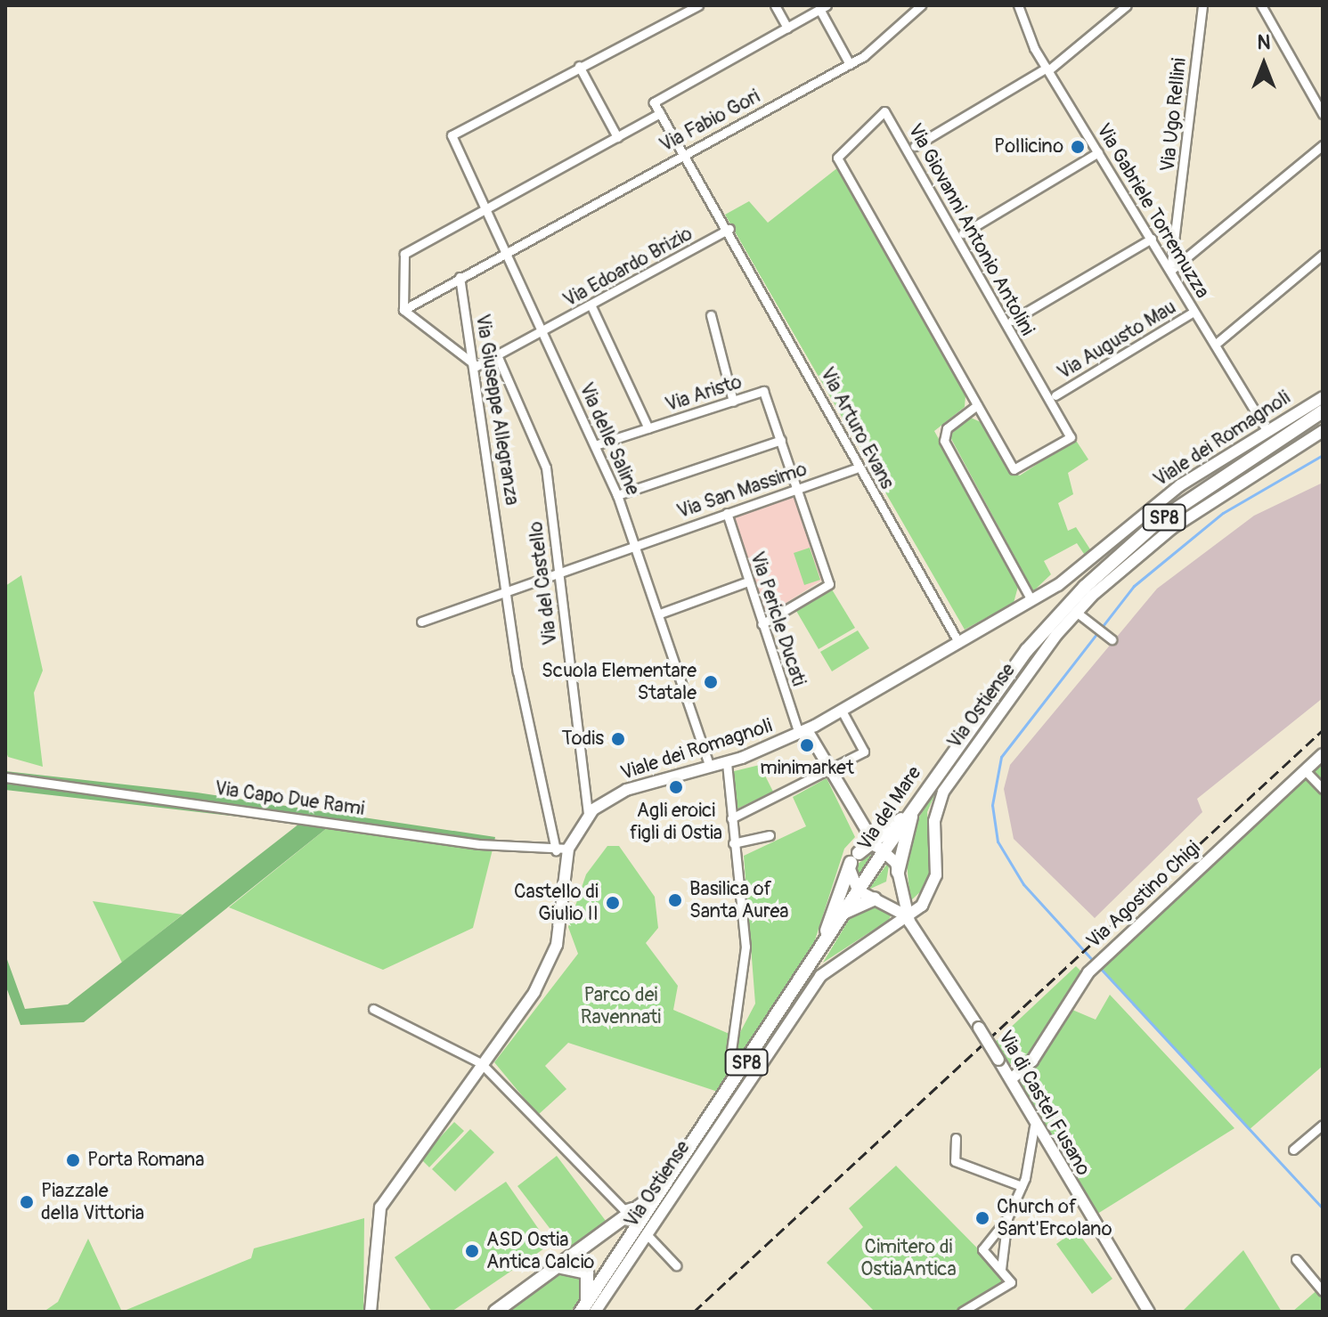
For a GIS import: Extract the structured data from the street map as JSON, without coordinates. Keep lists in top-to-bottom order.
{
  "streets": {
    "main road": [
      "Viale dei Romagnoli",
      "SP8",
      "Via Ostiense",
      "Via del Mare",
      "Via Agostino Chigi",
      "Via di Castel Fusano"
    ],
    "street": [
      "Via Ugo Rellini",
      "Via Fabio Gori",
      "Via Gabriele Torremuzza",
      "Via Giovanni Antonio Antolini",
      "Via Edoardo Brizio",
      "Via Augusto Mau",
      "Via Aristo",
      "Via Giuseppe Allegranza",
      "Via Arturo Evans",
      "Via delle Saline",
      "Via San Massimo",
      "Via del Castello",
      "Via Pericle Ducati",
      "Via Capo Due Rami"
    ]
  },
  "crossings": [
    ["Via Ugo Rellini", "Via Gabriele Torremuzza"],
    ["Via Fabio Gori", "Via Giuseppe Allegranza"],
    ["Via Fabio Gori", "Via Arturo Evans"],
    ["Via Fabio Gori", "Via delle Saline"],
    ["Via Gabriele Torremuzza", "Via Augusto Mau"],
    ["Via Gabriele Torremuzza", "Viale dei Romagnoli"],
    ["Via Edoardo Brizio", "Via Giuseppe Allegranza"],
    ["Via Edoardo Brizio", "Via Arturo Evans"],
    ["Via Edoardo Brizio", "Via delle Saline"],
    ["Via Edoardo Brizio", "Via del Castello"],
    ["Via Aristo", "Via delle Saline"],
    ["Via Aristo", "Via San Massimo"],
    ["Via Aristo", "Via Pericle Ducati"],
    ["Via Giuseppe Allegranza", "Via San Massimo"],
    ["Via Giuseppe Allegranza", "Via Capo Due Rami"],
    ["Via Arturo Evans", "Viale dei Romagnoli"],
    ["Via Arturo Evans", "Via San Massimo"],
    ["Via delle Saline", "Viale dei Romagnoli"],
    ["Via delle Saline", "Via San Massimo"],
    ["Viale dei Romagnoli", "Via del Castello"],
    ["Viale dei Romagnoli", "Via Pericle Ducati"],
    ["Viale dei Romagnoli", "Via Capo Due Rami"],
    ["Via San Massimo", "Via del Castello"],
    ["Via San Massimo", "Via Pericle Ducati"],
    ["Via Ostiense", "Via di Castel Fusano"],
    ["Via Agostino Chigi", "Via di Castel Fusano"]
  ],
  "parks": ["Parco dei Ravennati", "Cimitero di OstiaAntica"],
  "places": [
    "Pollicino",
    "Scuola Elementare Statale",
    "Todis",
    "minimarket",
    "Agli eroici figli di Ostia",
    "Basilica of Santa Aurea",
    "Castello di Giulio II",
    "Porta Romana",
    "Piazzale della Vittoria",
    "Church of Sant'Ercolano",
    "ASD Ostia Antica Calcio"
  ],
  "north": "top"
}
